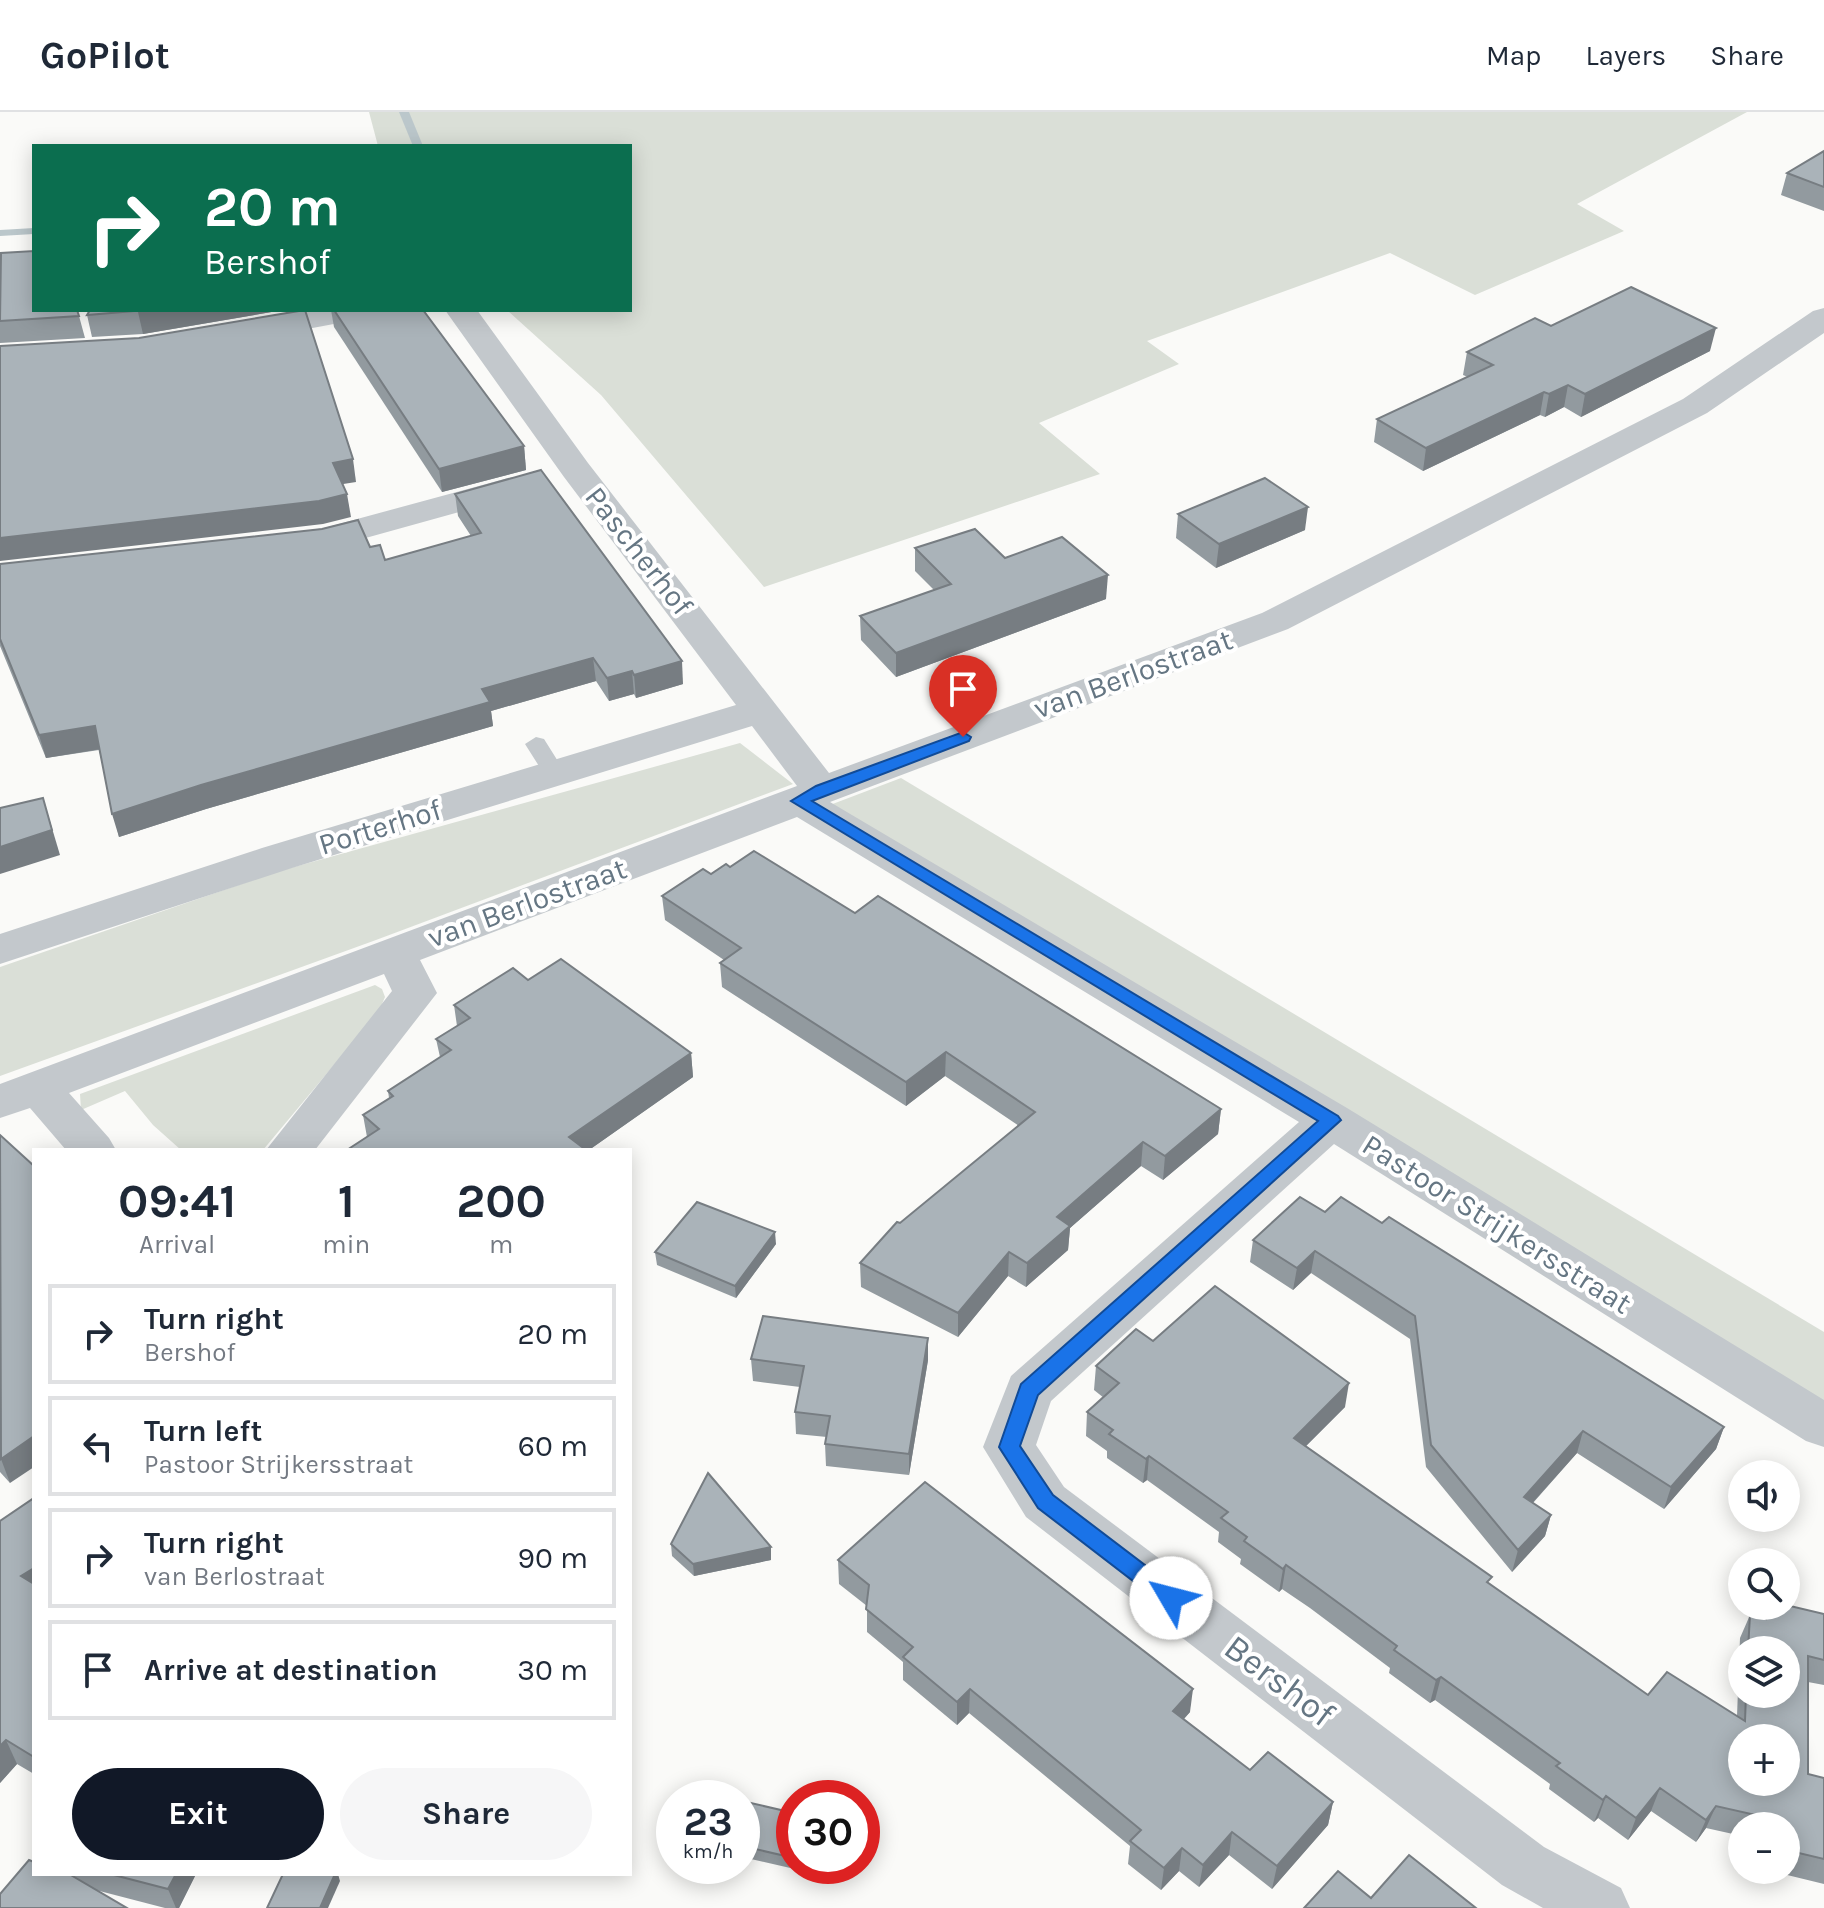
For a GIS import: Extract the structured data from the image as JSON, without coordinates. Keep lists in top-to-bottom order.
{
  "streets": {
    "street": [
      "Pascherhof",
      "van Berlostraat",
      "Porterhof",
      "Pastoor Strijkersstraat",
      "Bershof"
    ]
  },
  "crossings": [
    ["Pascherhof", "van Berlostraat"],
    ["Pascherhof", "Porterhof"],
    ["Pascherhof", "Pastoor Strijkersstraat"],
    ["van Berlostraat", "Pastoor Strijkersstraat"],
    ["Pastoor Strijkersstraat", "Bershof"]
  ],
  "page": {
    "header": "GoPilot",
    "nav": ["Map", "Layers", "Share"],
    "turn": ["20 m", "Bershof"],
    "eta": [
      "09:41",
      "Arrival",
      "1",
      "min",
      "200",
      "m"
    ],
    "list": [
      {
        "name": "Turn right",
        "note": "Bershof",
        "value": "20 m"
      },
      {
        "name": "Turn left",
        "note": "Pastoor Strijkersstraat",
        "value": "60 m"
      },
      {
        "name": "Turn right",
        "note": "van Berlostraat",
        "value": "90 m"
      },
      {
        "name": "Arrive at destination",
        "value": "30 m"
      }
    ],
    "map_buttons": ["+", "−"],
    "buttons": ["Exit", "Share"],
    "speed": "23 km/h",
    "limit": "30"
  }
}
